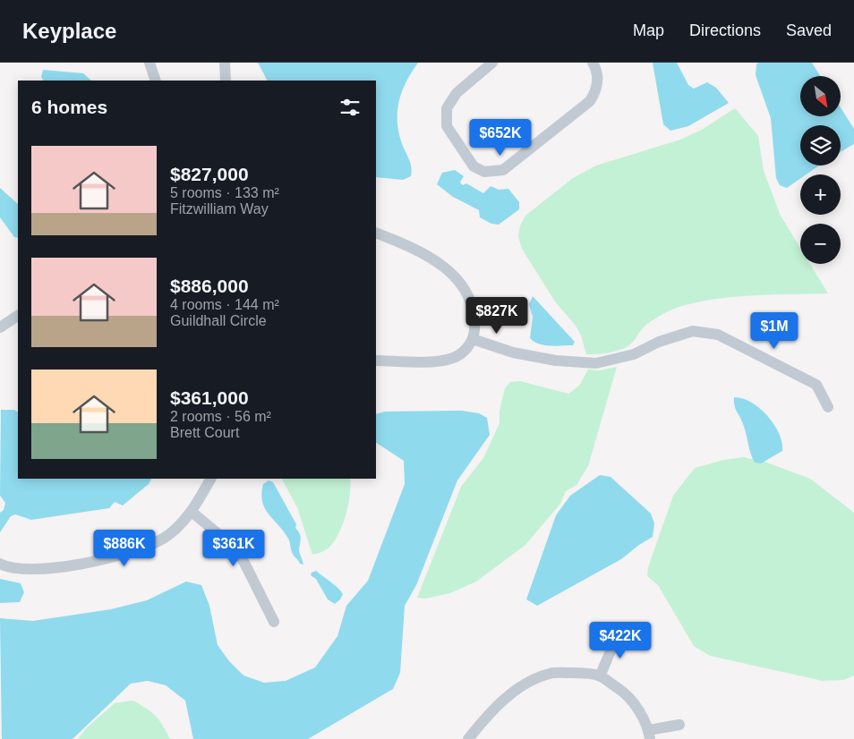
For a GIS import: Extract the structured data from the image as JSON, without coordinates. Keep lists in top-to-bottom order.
{
  "north": "bottom right",
  "page": {
    "header": "Keyplace",
    "nav": ["Map", "Directions", "Saved"],
    "map_buttons": ["+", "−"],
    "heading": "6 homes",
    "price": [
      "$652K",
      "$827K",
      "$1M",
      "$886K",
      "$361K",
      "$422K"
    ],
    "list": [
      {
        "name": "$827,000",
        "note": "5 rooms · 133 m² · Fitzwilliam Way"
      },
      {
        "name": "$886,000",
        "note": "4 rooms · 144 m² · Guildhall Circle"
      },
      {
        "name": "$361,000",
        "note": "2 rooms · 56 m² · Brett Court"
      }
    ]
  }
}
